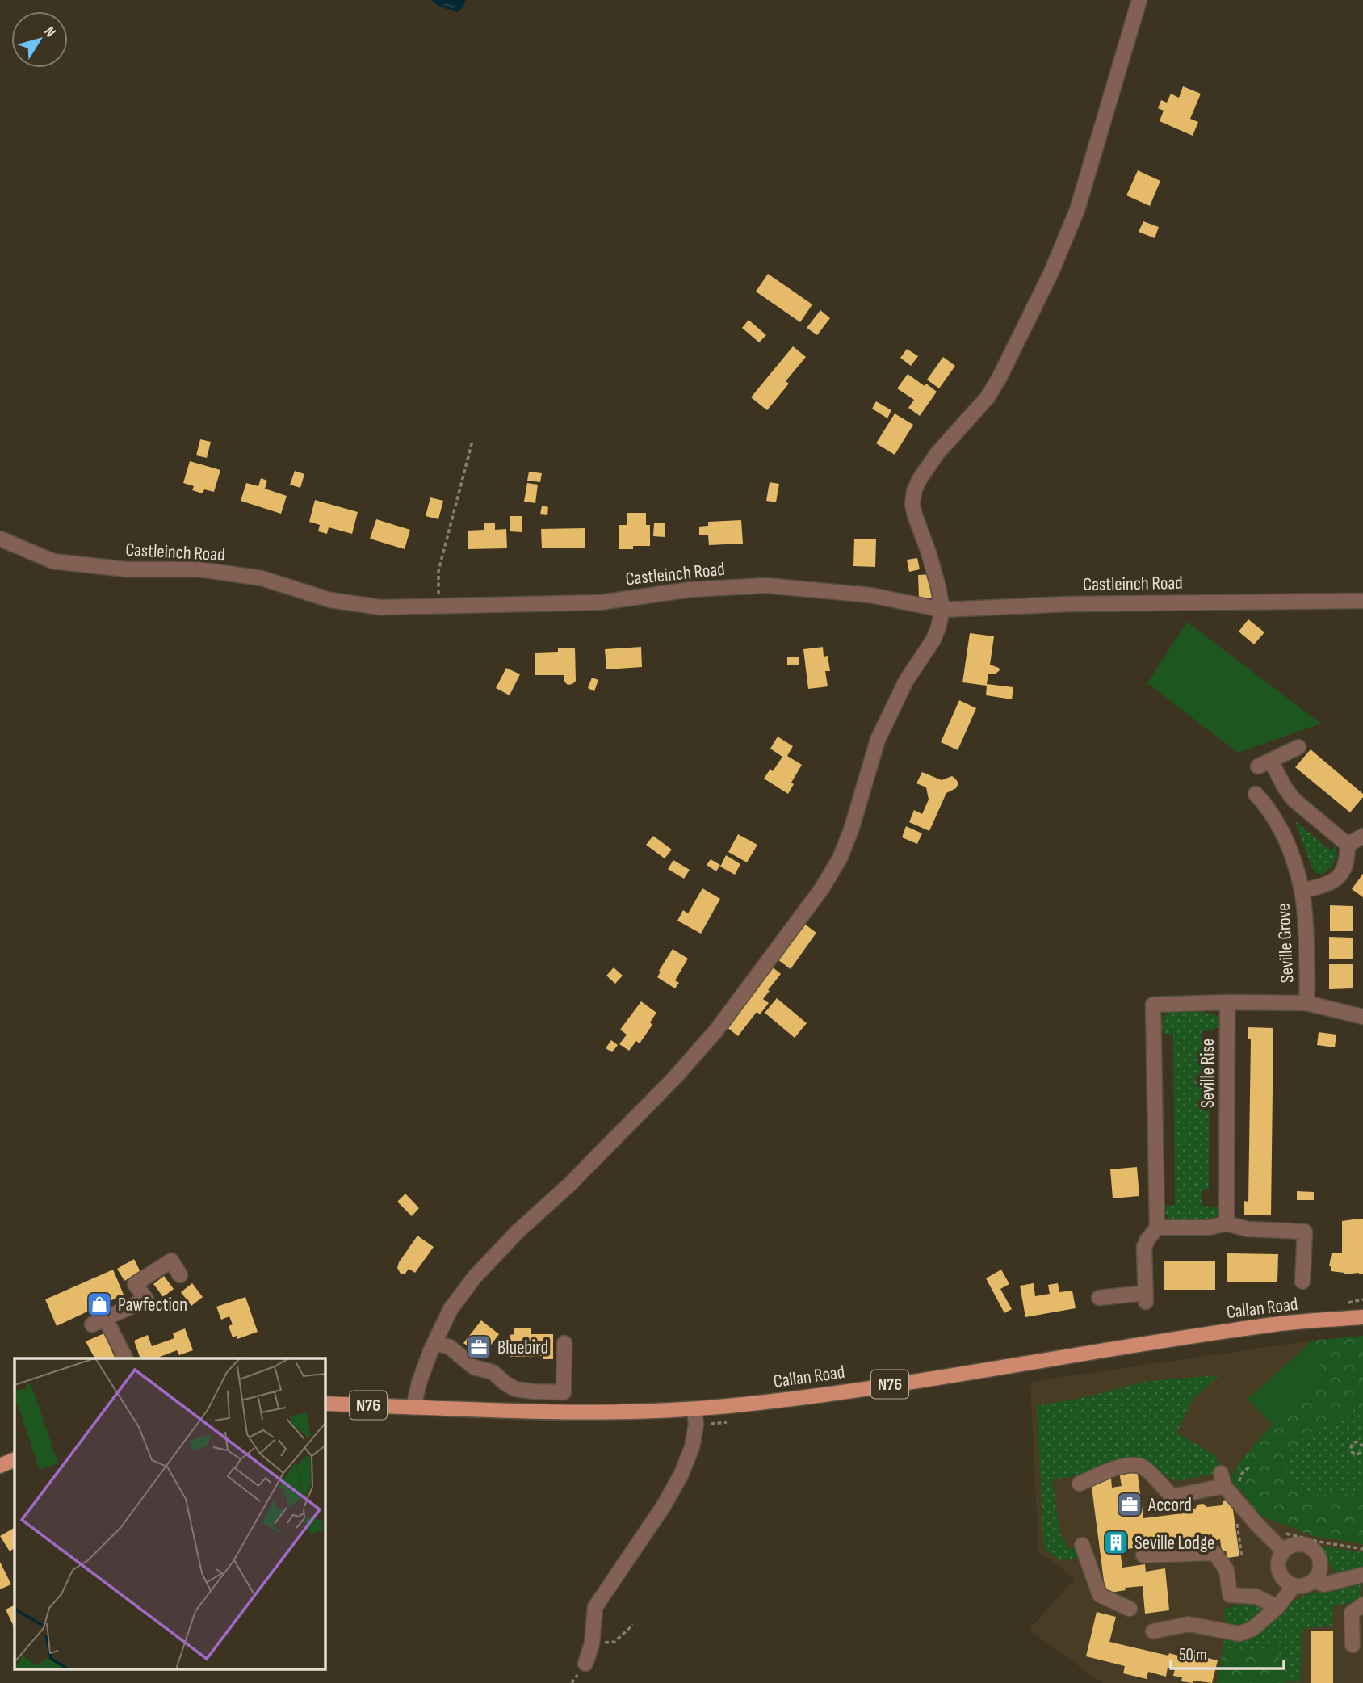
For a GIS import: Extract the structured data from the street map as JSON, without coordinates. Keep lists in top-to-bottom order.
{
  "streets": {
    "main road": ["Callan Road", "N76"],
    "street": ["Castleinch Road", "Seville Grove", "Seville Rise"]
  },
  "places": {
    "shop": ["Pawfection"],
    "office": ["Bluebird", "Accord"],
    "building": ["Seville Lodge"]
  },
  "scale_bar": "50 m",
  "north": "top right"
}
